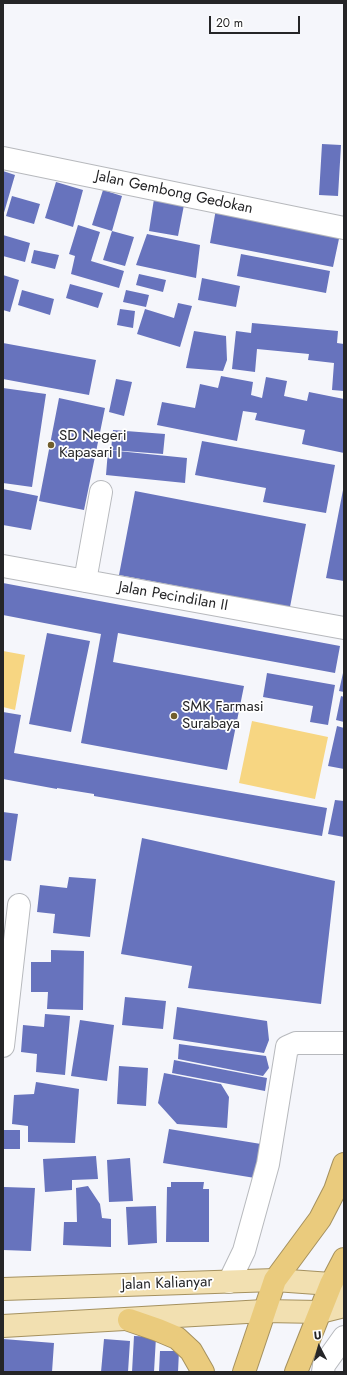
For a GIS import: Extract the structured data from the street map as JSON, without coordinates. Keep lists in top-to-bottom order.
{
  "streets": {
    "main road": ["Jalan Kalianyar"],
    "street": ["Jalan Gembong Gedokan", "Jalan Pecindilan II"]
  },
  "places": ["SD Negeri Kapasari I", "SMK Farmasi Surabaya"],
  "scale_bar": "20 m",
  "north": "top"
}
